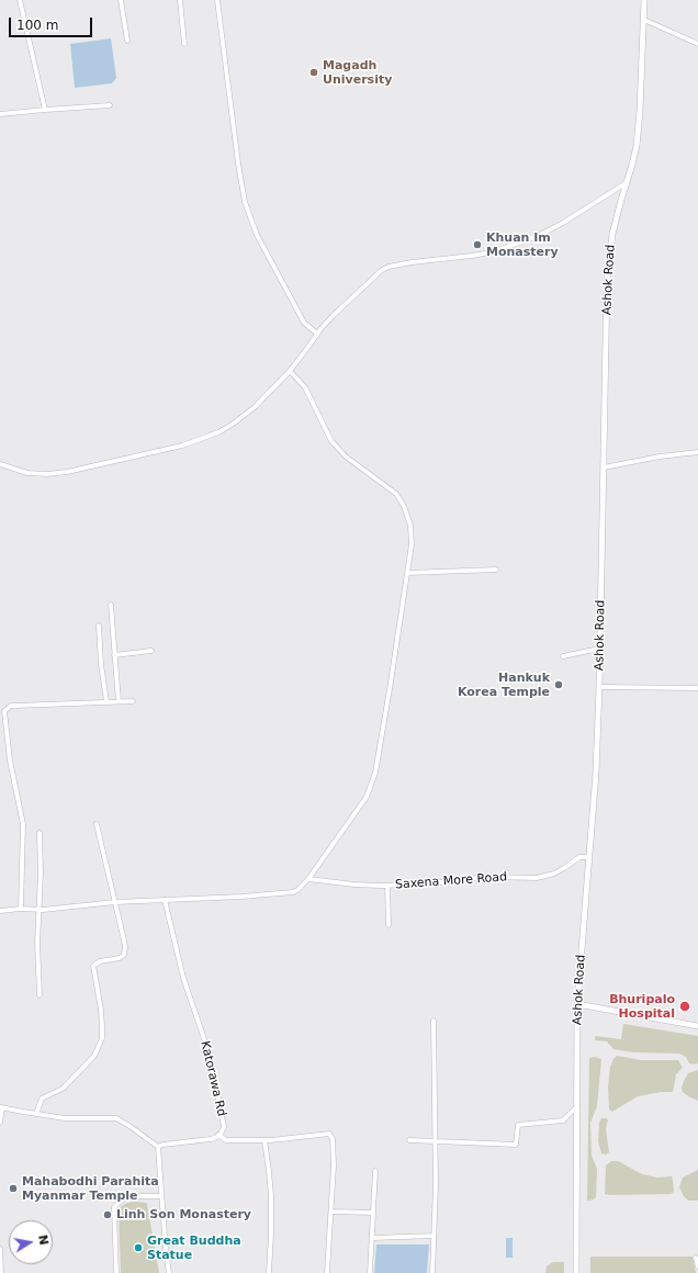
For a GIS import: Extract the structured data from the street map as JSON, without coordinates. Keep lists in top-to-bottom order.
{
  "streets": {
    "street": ["Ashok Road", "Saxena More Road", "Katorawa Rd"]
  },
  "crossings": [
    ["Ashok Road", "Saxena More Road"]
  ],
  "places": [
    "Magadh University",
    "Khuan Im Monastery",
    "Hankuk Korea Temple",
    "Bhuripalo Hospital",
    "Mahabodhi Parahita Myanmar Temple",
    "Linh Son Monastery",
    "Great Buddha Statue"
  ],
  "scale_bar": "100 m",
  "north": "right"
}
